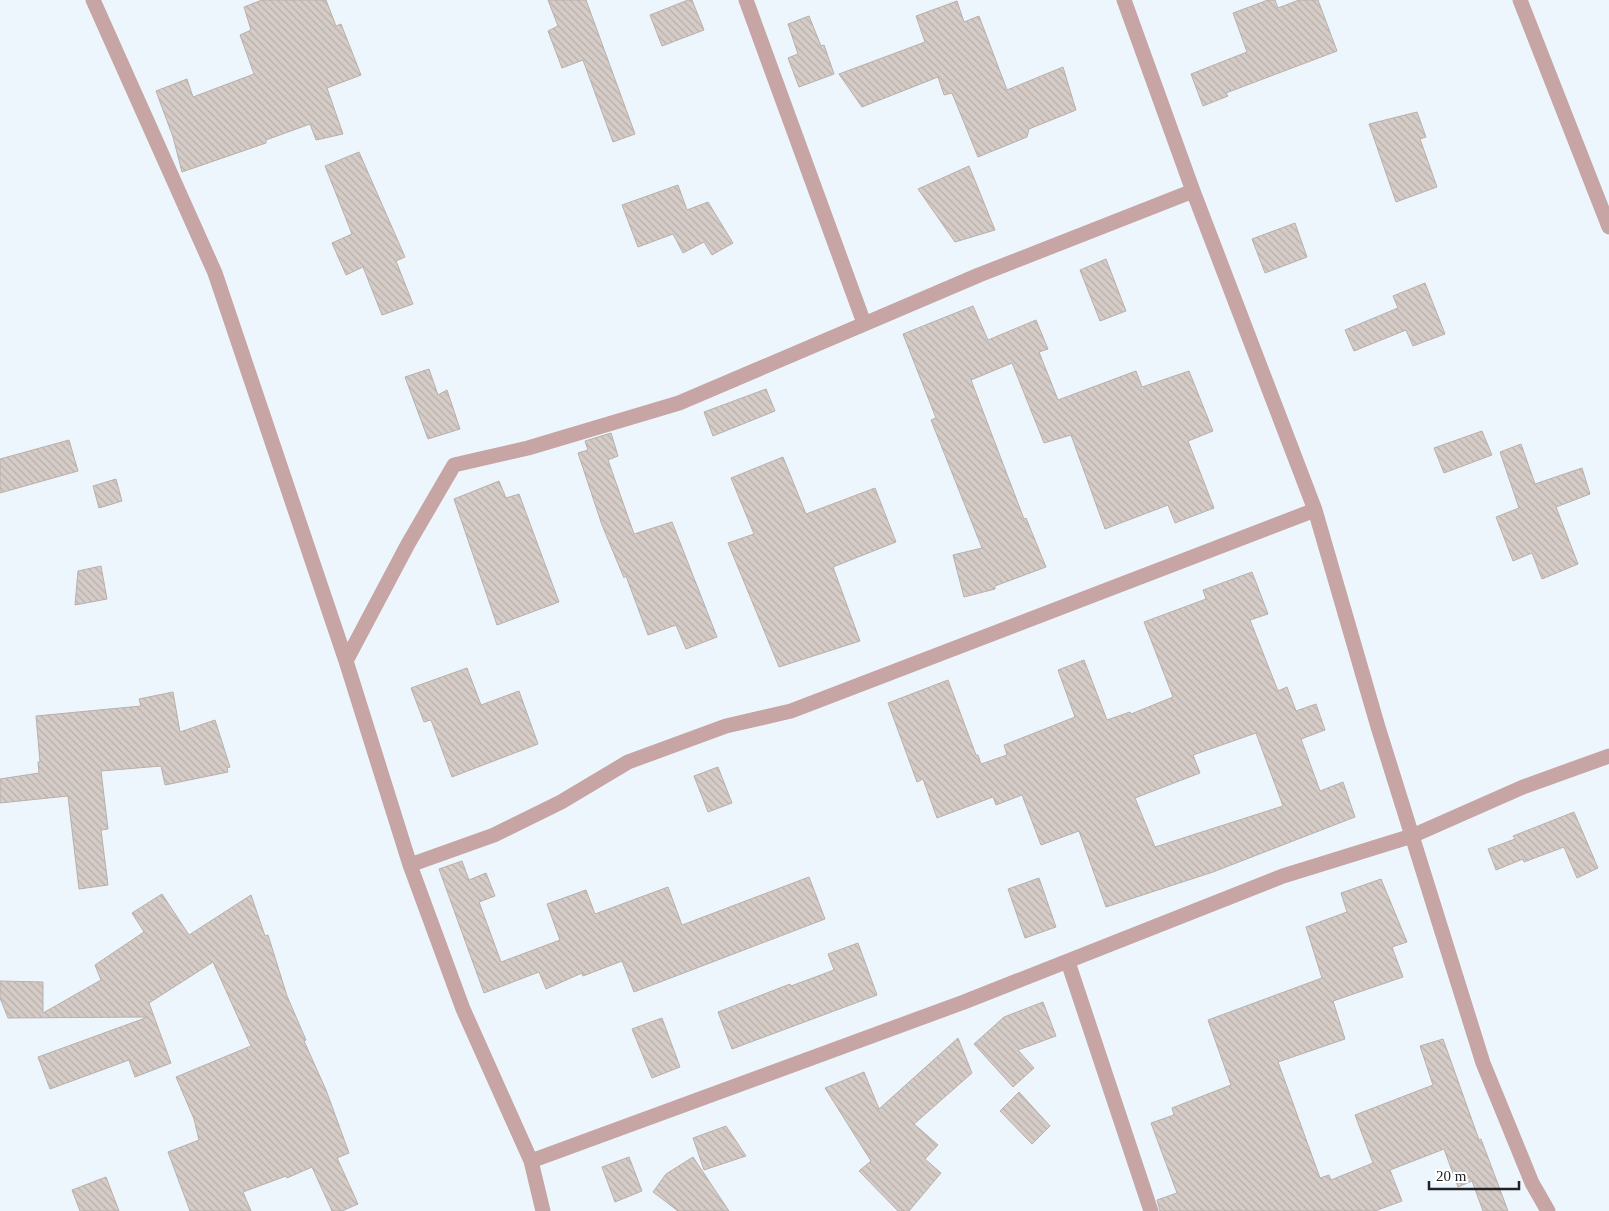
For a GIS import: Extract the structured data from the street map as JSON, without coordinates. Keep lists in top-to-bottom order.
{
  "scale_bar": "20 m"
}
